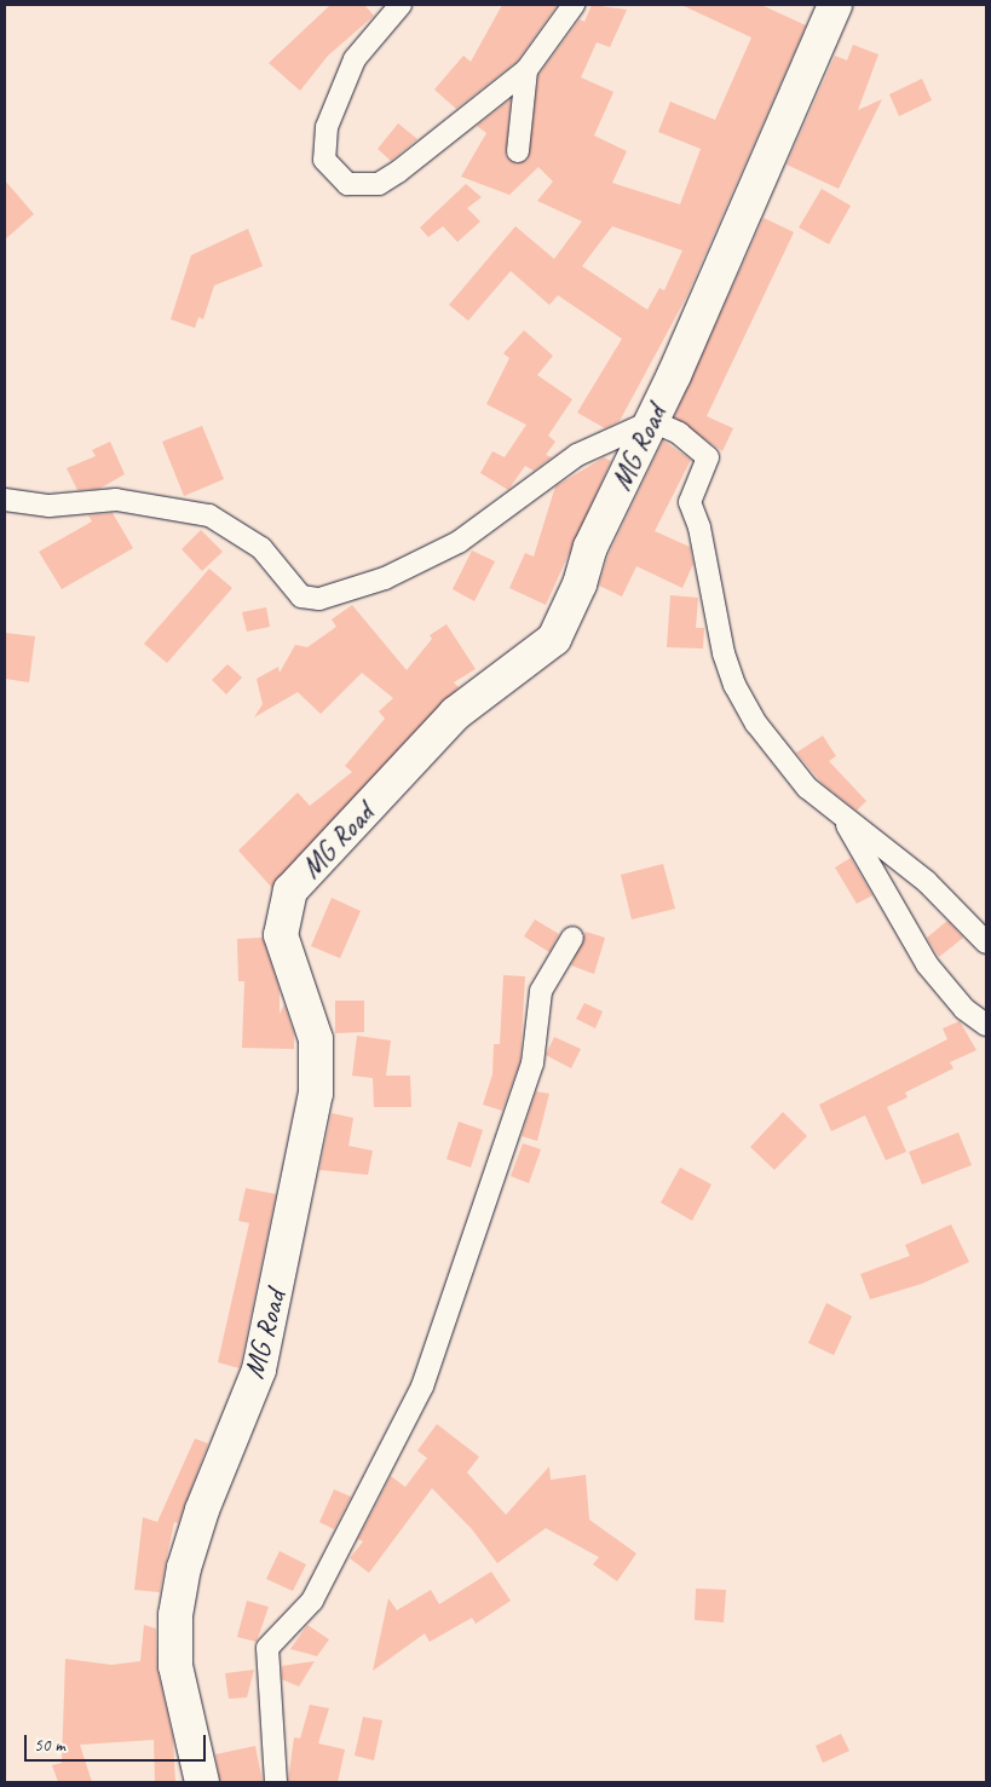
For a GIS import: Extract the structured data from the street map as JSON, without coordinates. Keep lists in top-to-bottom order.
{
  "streets": {
    "main road": ["MG Road"]
  },
  "scale_bar": "50 m"
}
